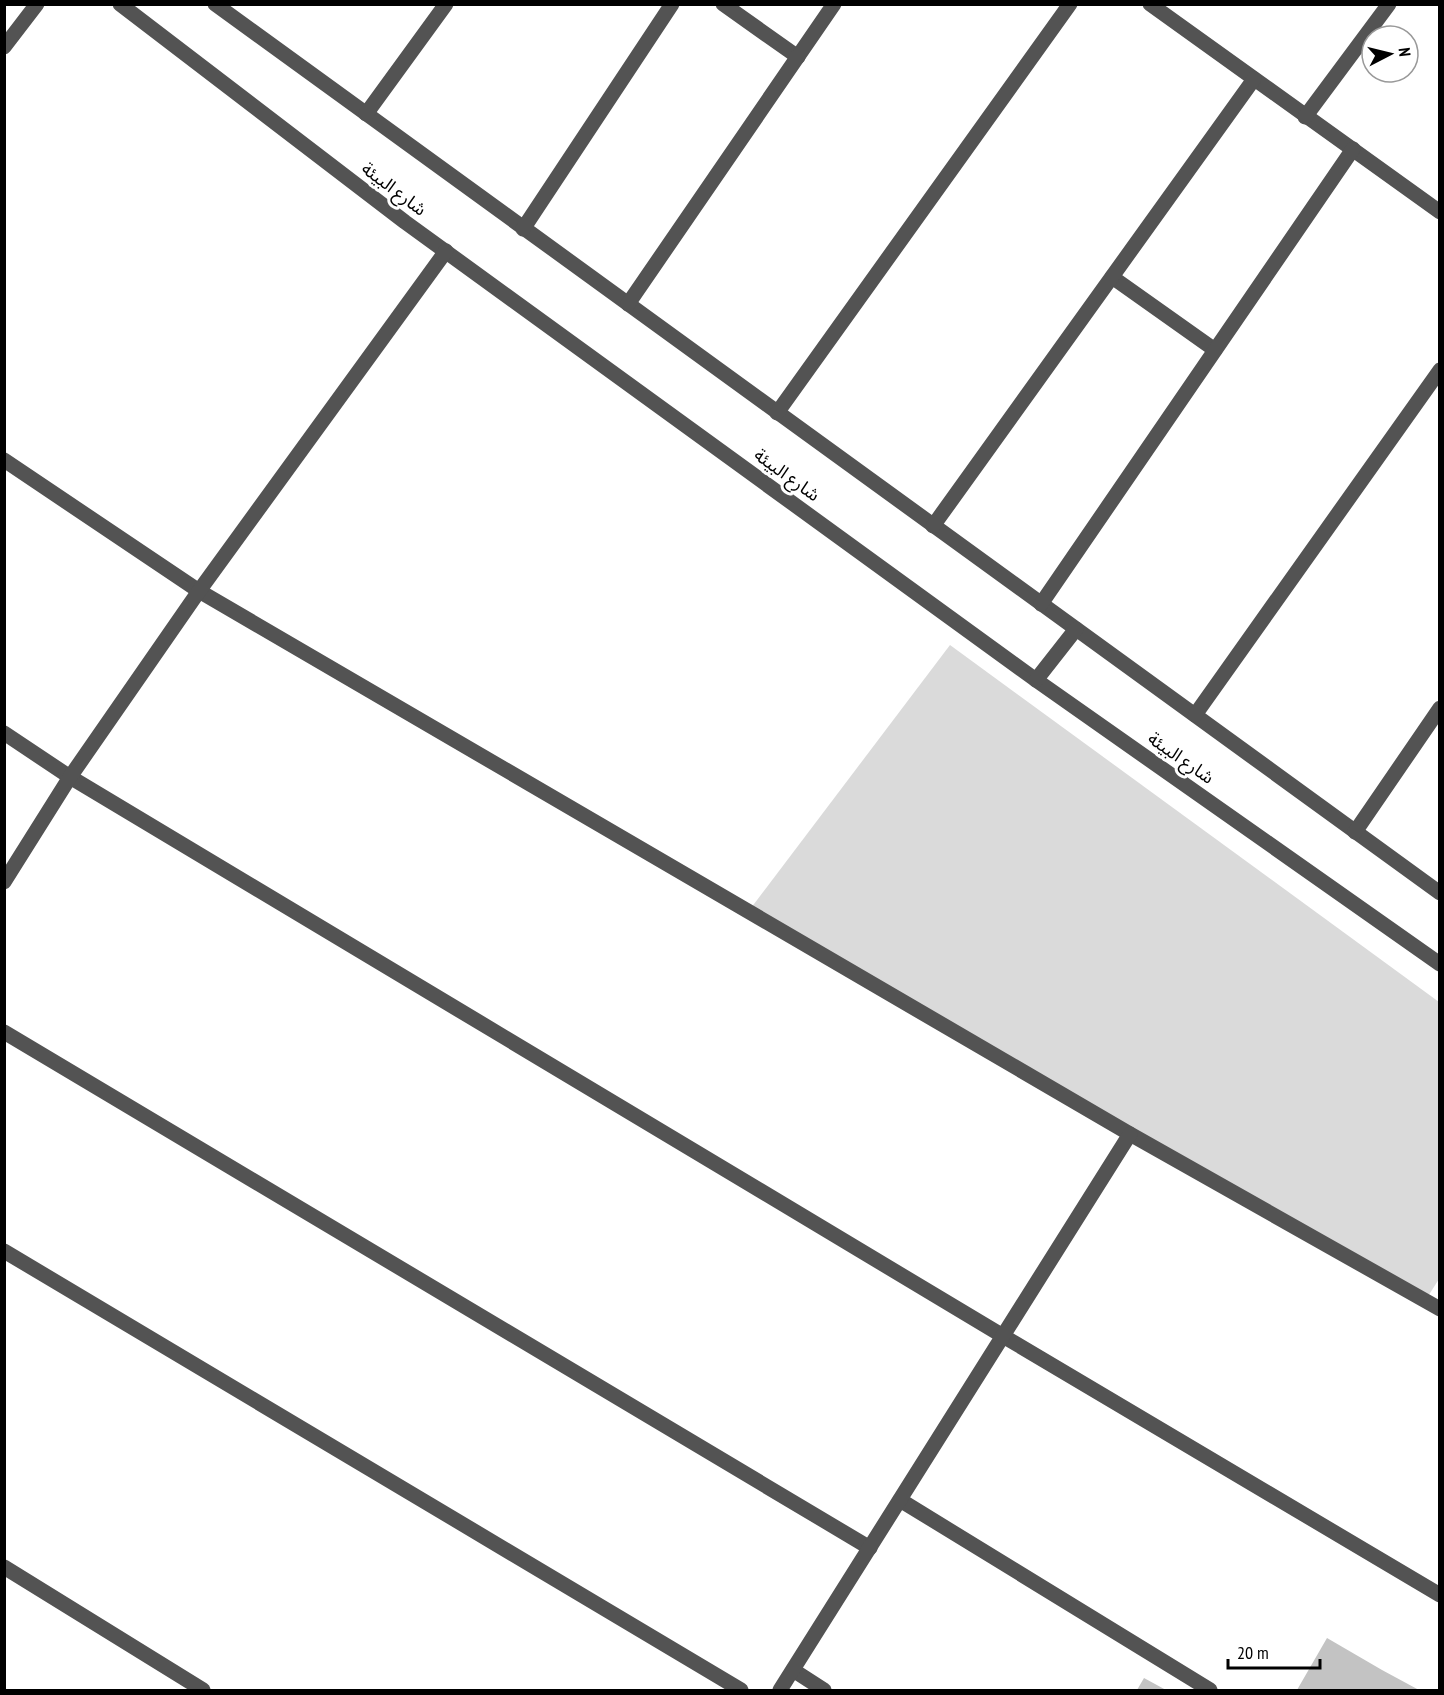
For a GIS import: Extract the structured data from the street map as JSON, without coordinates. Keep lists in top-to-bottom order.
{
  "streets": {
    "street": ["شارع البيئة"]
  },
  "scale_bar": "20 m",
  "north": "right"
}
